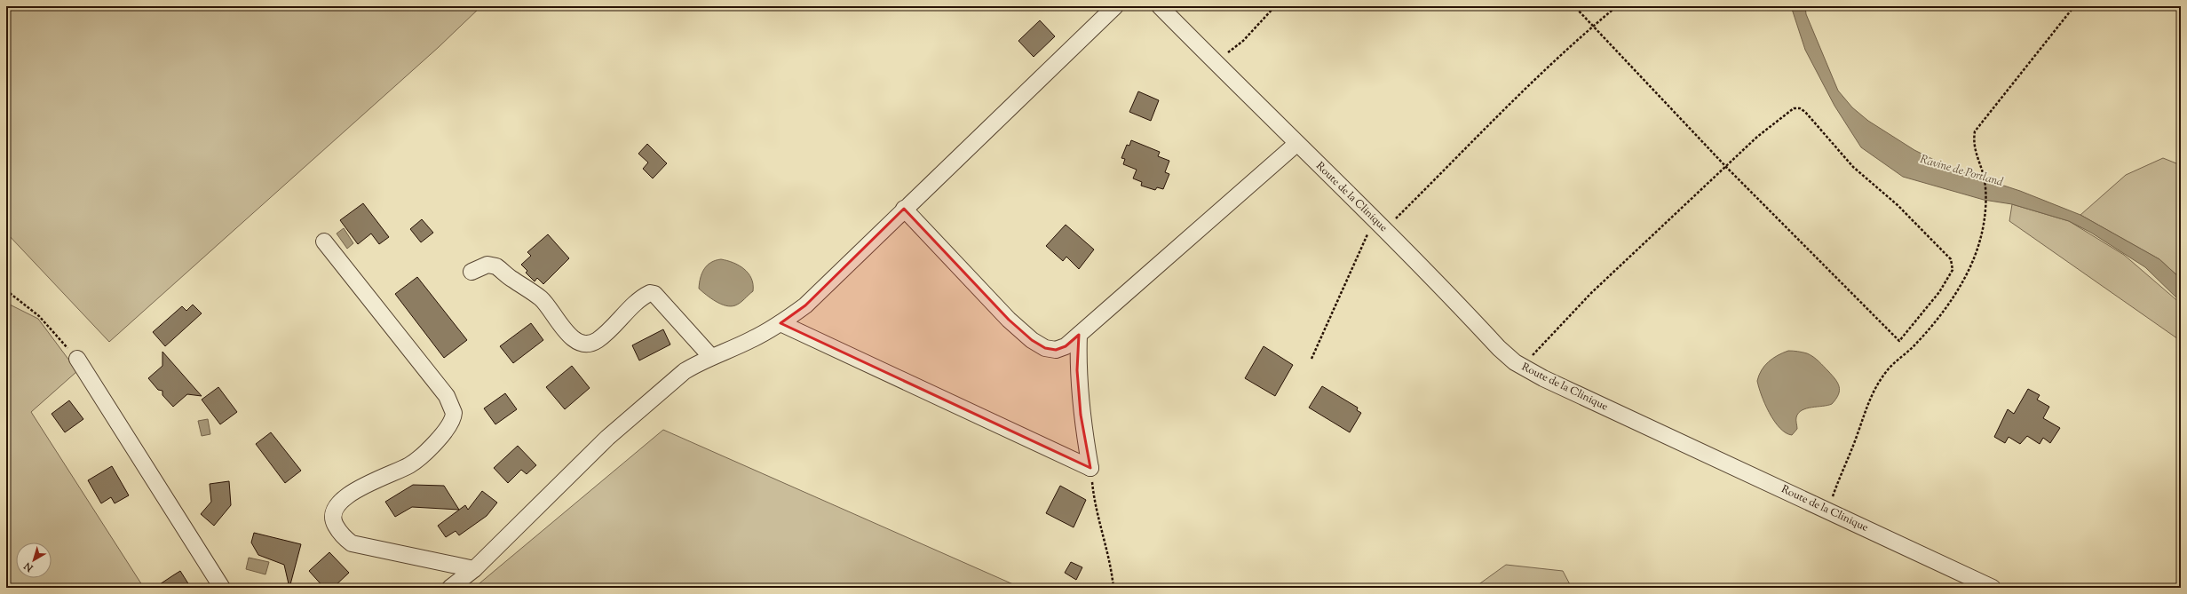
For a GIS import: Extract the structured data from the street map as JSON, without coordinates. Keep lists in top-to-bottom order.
{
  "streets": {
    "street": ["Route de la Clinique"]
  },
  "water": ["Ravine de Portland"],
  "north": "bottom left"
}
